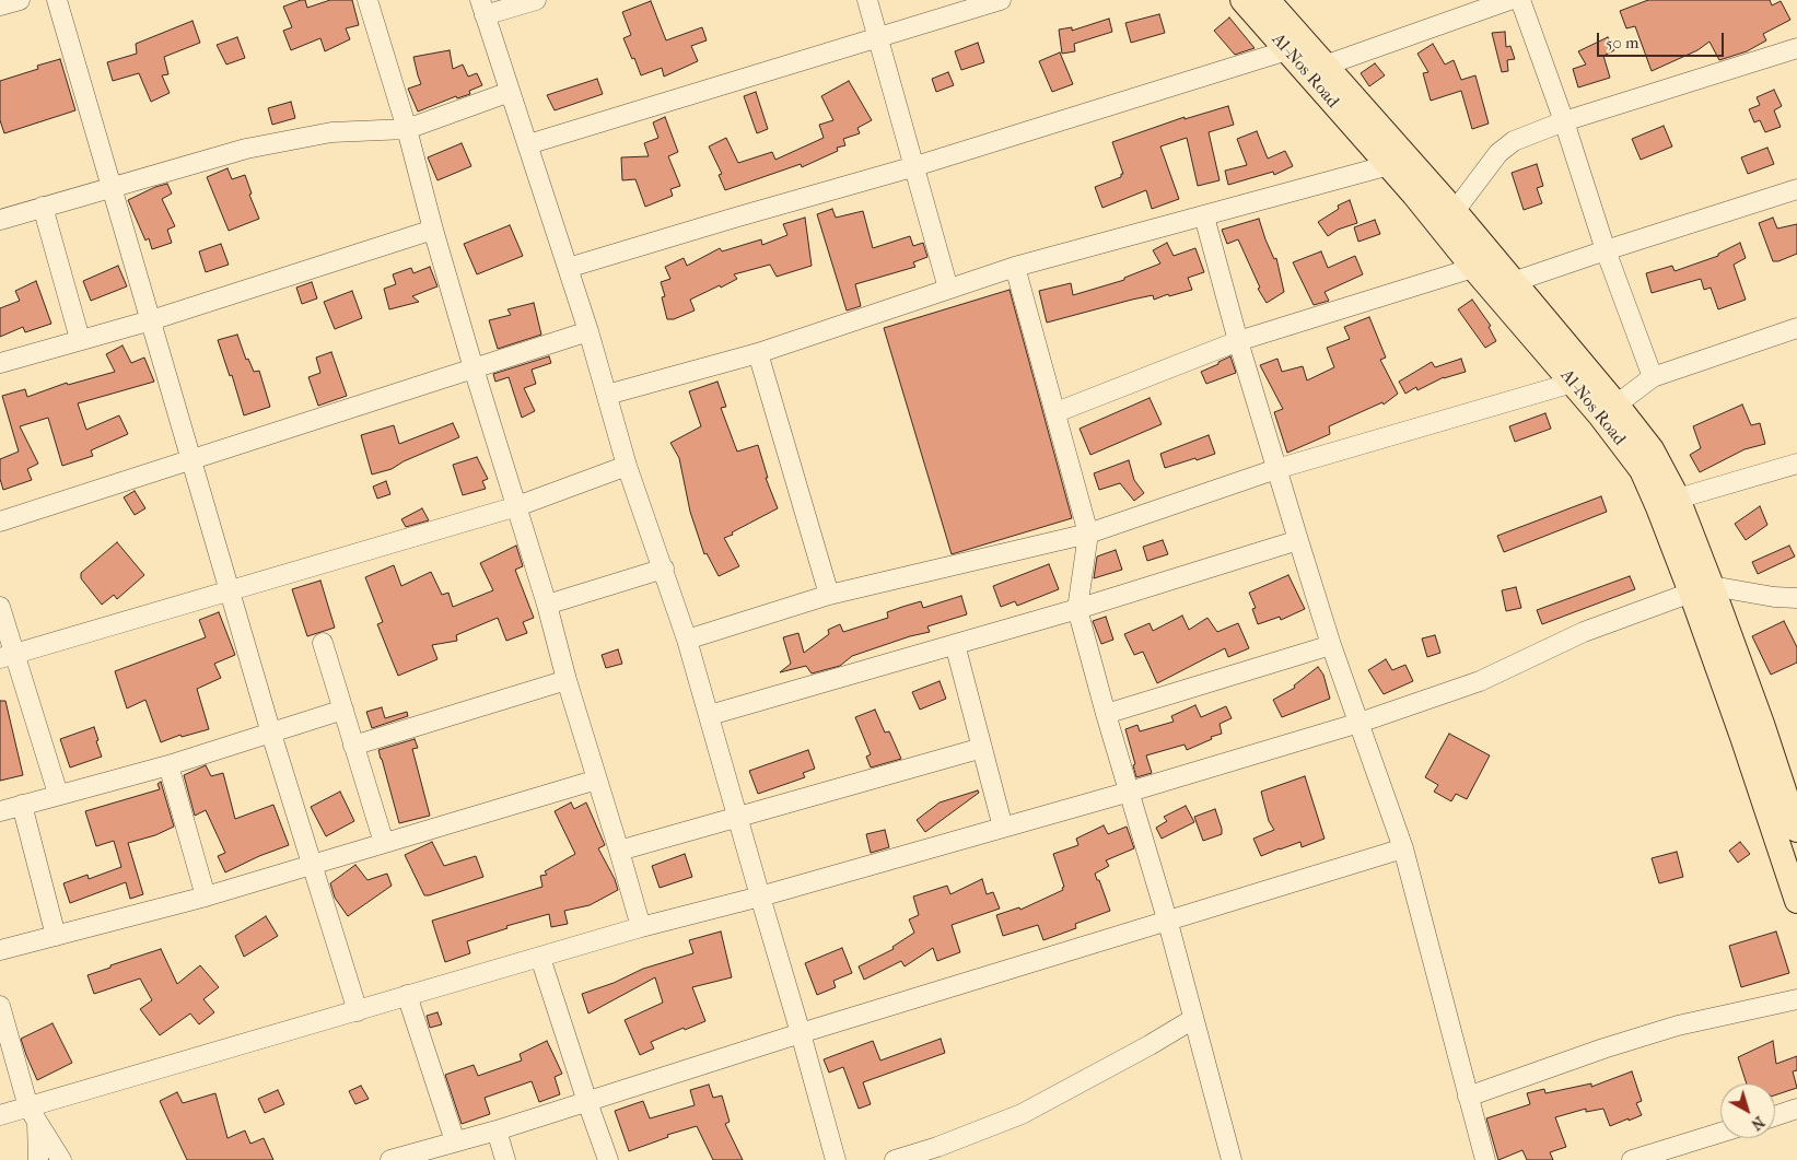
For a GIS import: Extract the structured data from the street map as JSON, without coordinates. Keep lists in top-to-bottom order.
{
  "streets": {
    "main road": ["Al-Nos Road"]
  },
  "scale_bar": "50 m",
  "north": "bottom right"
}
